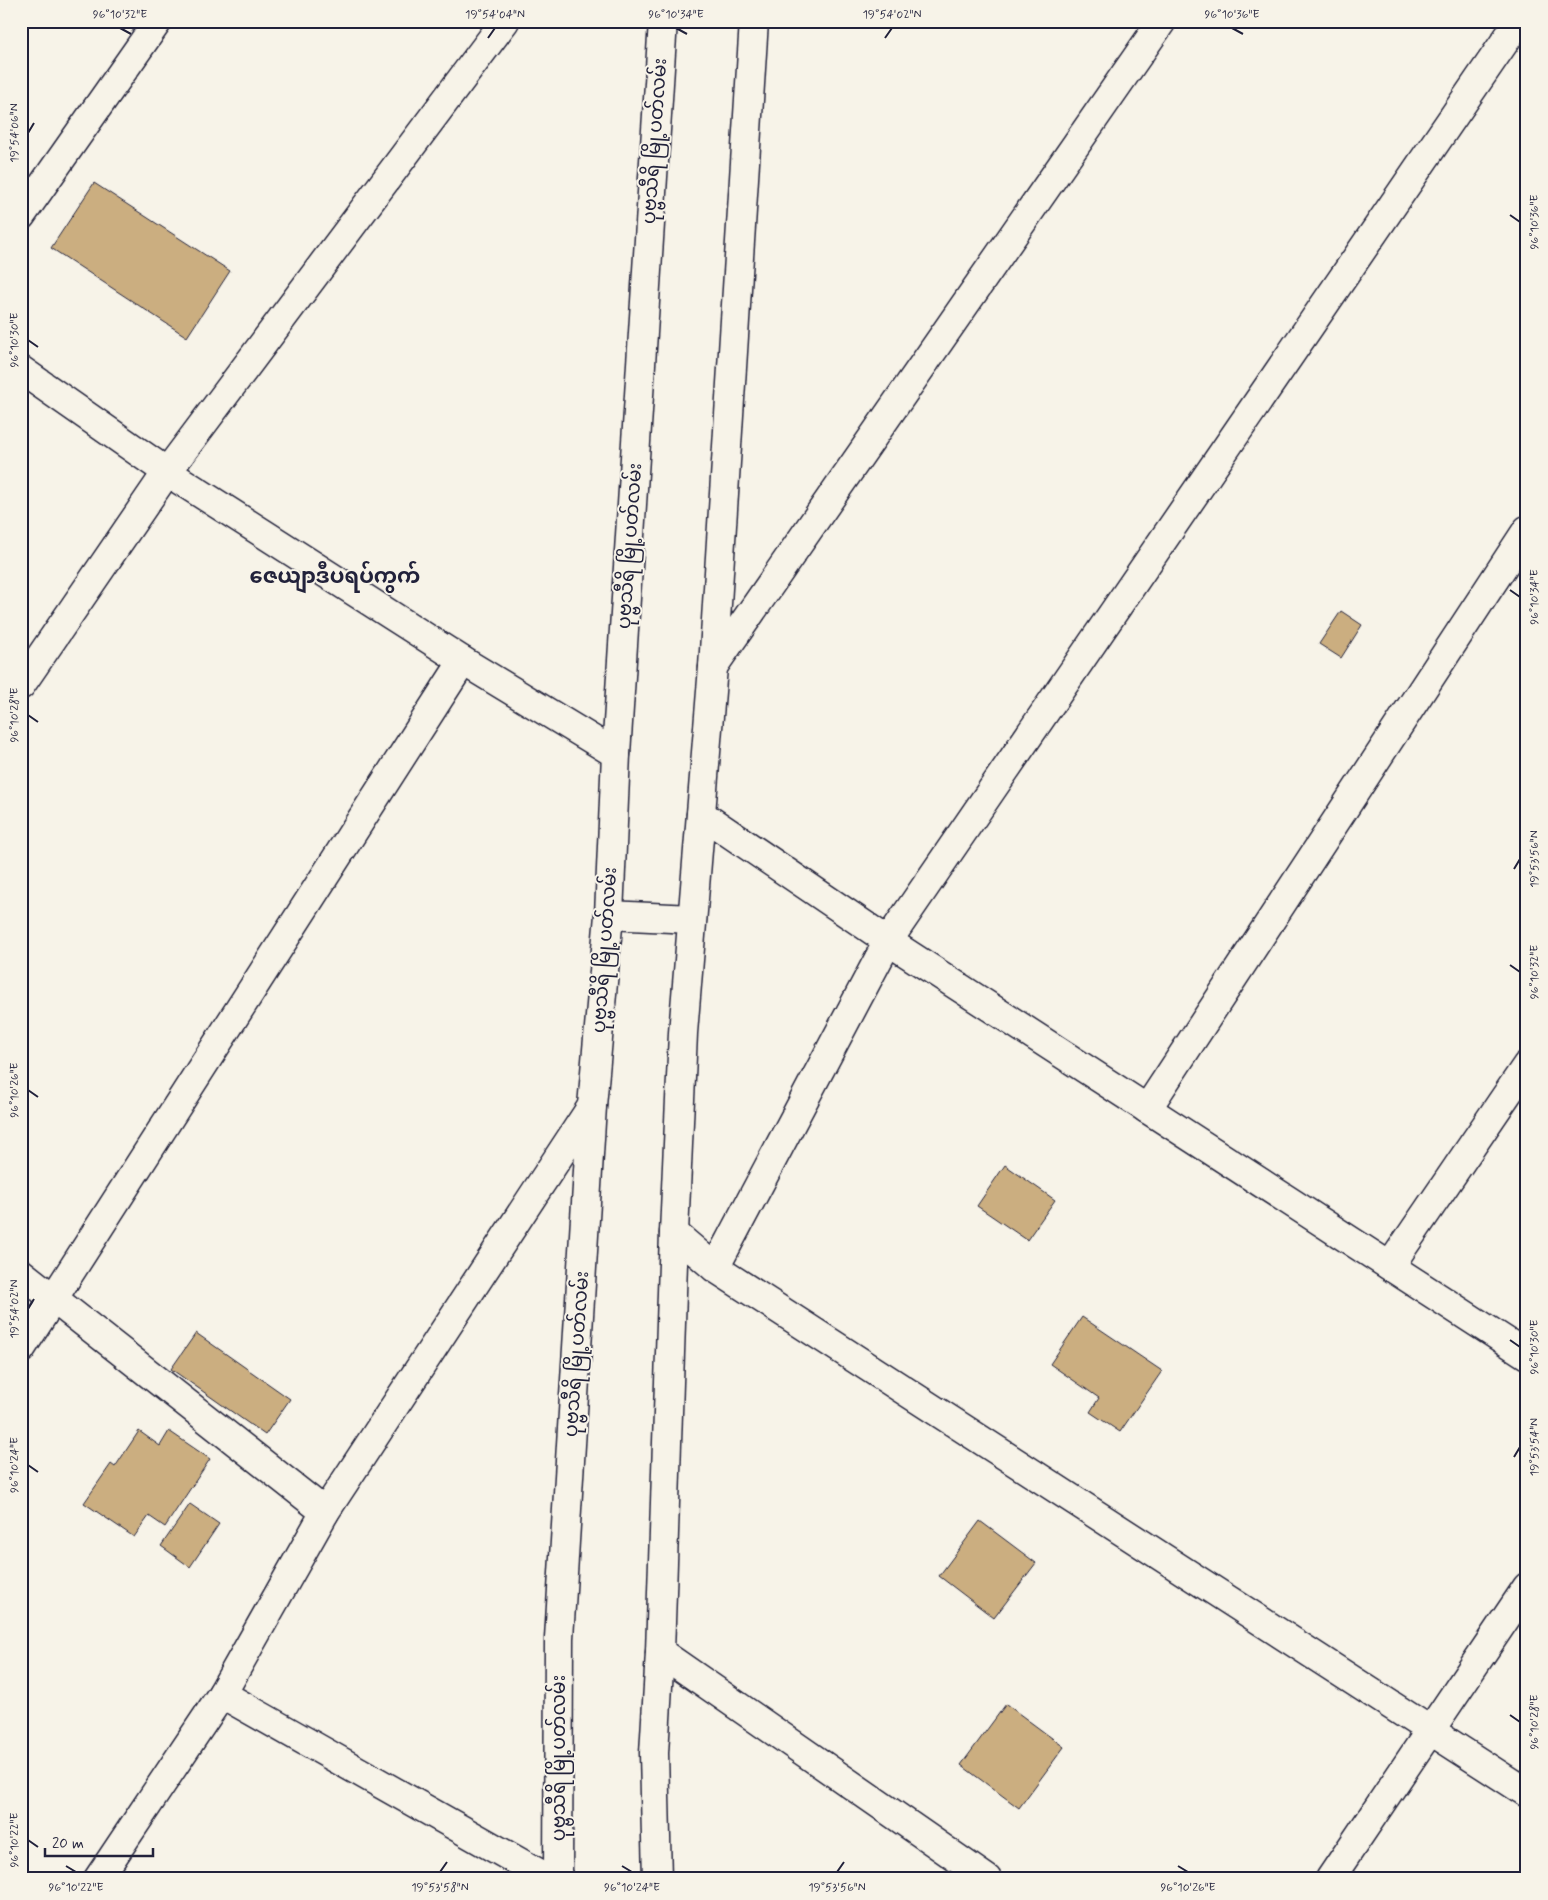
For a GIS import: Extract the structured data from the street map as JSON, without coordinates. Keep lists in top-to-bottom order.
{
  "streets": {
    "street": ["ပုဗ္ဗသီရိ မြို့ပတ်လမ်း"]
  },
  "districts": ["ဇေယျာဒီပရပ်ကွက်"],
  "scale_bar": "20 m",
  "coordinates": [
    "96°10'32\"E",
    "19°54'04\"N",
    "96°10'34\"E",
    "19°54'02\"N",
    "96°10'36\"E",
    "19°54'06\"N",
    "96°10'30\"E",
    "96°10'28\"E",
    "19°53'56\"N",
    "96°10'26\"E",
    "19°53'54\"N",
    "96°10'24\"E",
    "96°10'22\"E",
    "19°53'58\"N"
  ]
}
